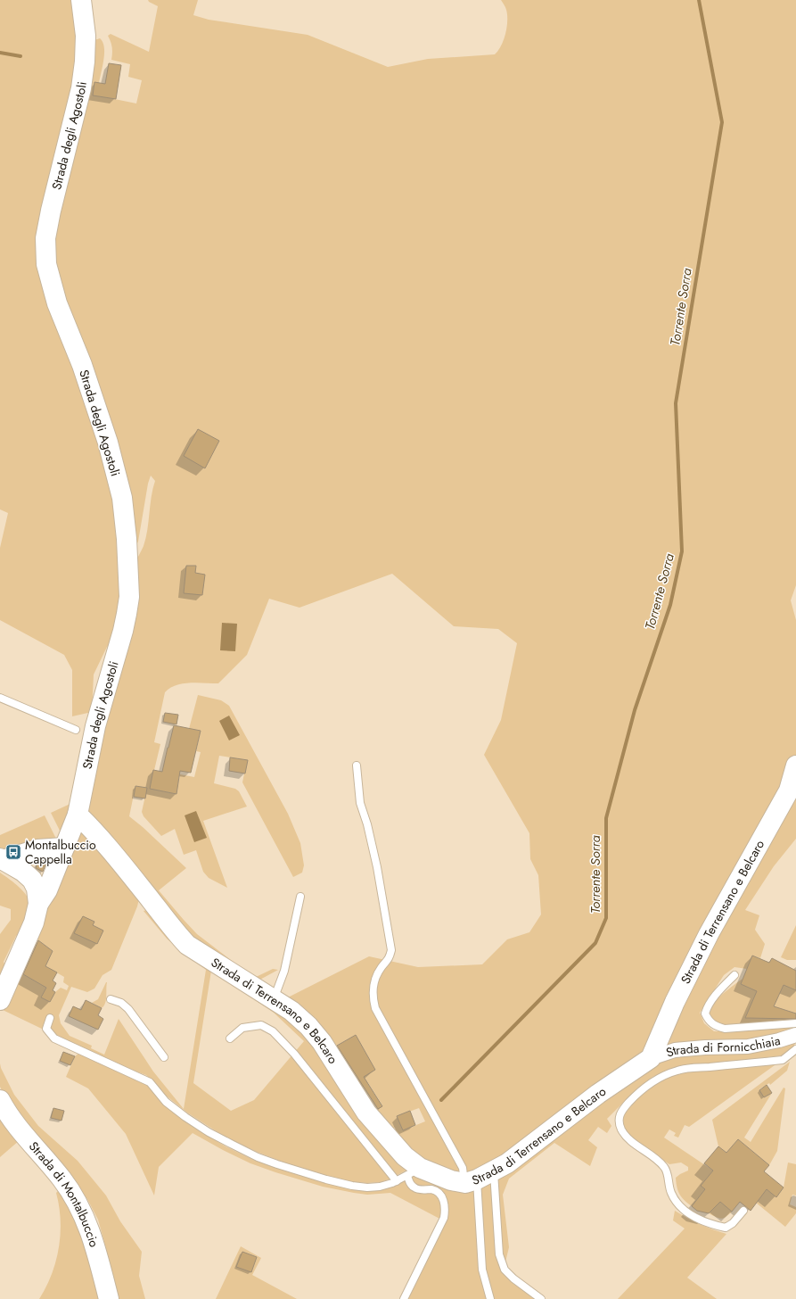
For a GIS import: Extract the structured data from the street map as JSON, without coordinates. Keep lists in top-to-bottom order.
{
  "streets": {
    "street": [
      "Strada degli Agostoli",
      "Strada di Terrensano e Belcaro",
      "Strada di Fornicchiaia",
      "Strada di Montalbuccio"
    ]
  },
  "crossings": [
    ["Strada degli Agostoli", "Strada di Terrensano e Belcaro"],
    ["Strada di Terrensano e Belcaro", "Strada di Fornicchiaia"]
  ],
  "water": ["Torrente Sorra"],
  "places": {
    "bus stop": ["Montalbuccio Cappella"]
  }
}
